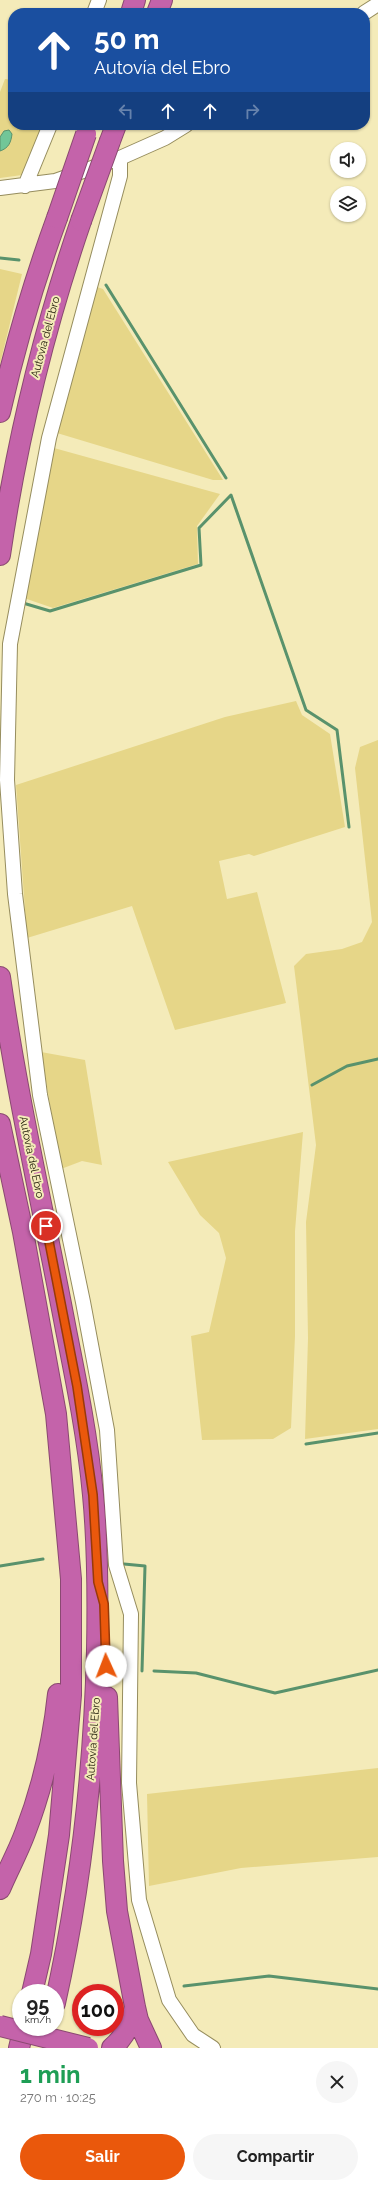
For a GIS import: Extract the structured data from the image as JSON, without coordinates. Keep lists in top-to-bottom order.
{
  "streets": {
    "highway": ["Autovía del Ebro"]
  },
  "page": {
    "turn": ["50 m", "Autovía del Ebro"],
    "speed": "95 km/h",
    "limit": "100",
    "heading": ["1 min", "270 m · 10:25"],
    "buttons": ["Salir", "Compartir"]
  }
}
